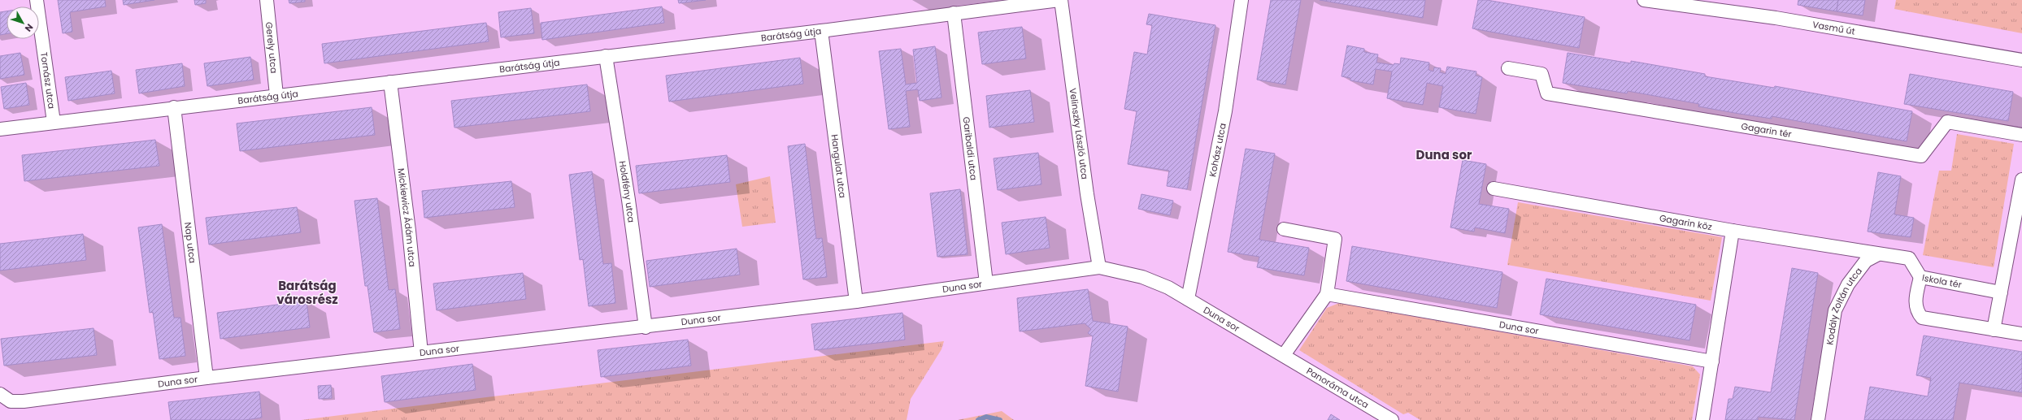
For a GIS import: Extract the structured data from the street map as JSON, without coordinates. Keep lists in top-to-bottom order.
{
  "streets": {
    "street": [
      "Vasmű út",
      "Barátság útja",
      "Gerely utca",
      "Tornász utca",
      "Gagarin tér",
      "Velinszky László utca",
      "Garibaldi utca",
      "Kohász utca",
      "Hangulat utca",
      "Holdfény utca",
      "Mickiewicz Ádám utca",
      "Gagarin köz",
      "Nap utca",
      "Iskola tér",
      "Duna sor",
      "Kodály Zoltán utca",
      "Panoráma utca"
    ]
  },
  "crossings": [
    ["Barátság útja", "Gerely utca"],
    ["Barátság útja", "Tornász utca"],
    ["Barátság útja", "Velinszky László utca"],
    ["Barátság útja", "Garibaldi utca"],
    ["Barátság útja", "Hangulat utca"],
    ["Barátság útja", "Holdfény utca"],
    ["Barátság útja", "Mickiewicz Ádám utca"],
    ["Barátság útja", "Nap utca"],
    ["Velinszky László utca", "Duna sor"],
    ["Garibaldi utca", "Duna sor"],
    ["Kohász utca", "Duna sor"],
    ["Hangulat utca", "Duna sor"],
    ["Holdfény utca", "Duna sor"],
    ["Mickiewicz Ádám utca", "Duna sor"],
    ["Gagarin köz", "Kodály Zoltán utca"],
    ["Nap utca", "Duna sor"],
    ["Duna sor", "Panoráma utca"]
  ],
  "districts": ["Duna sor", "Barátság városrész"],
  "north": "bottom right"
}
